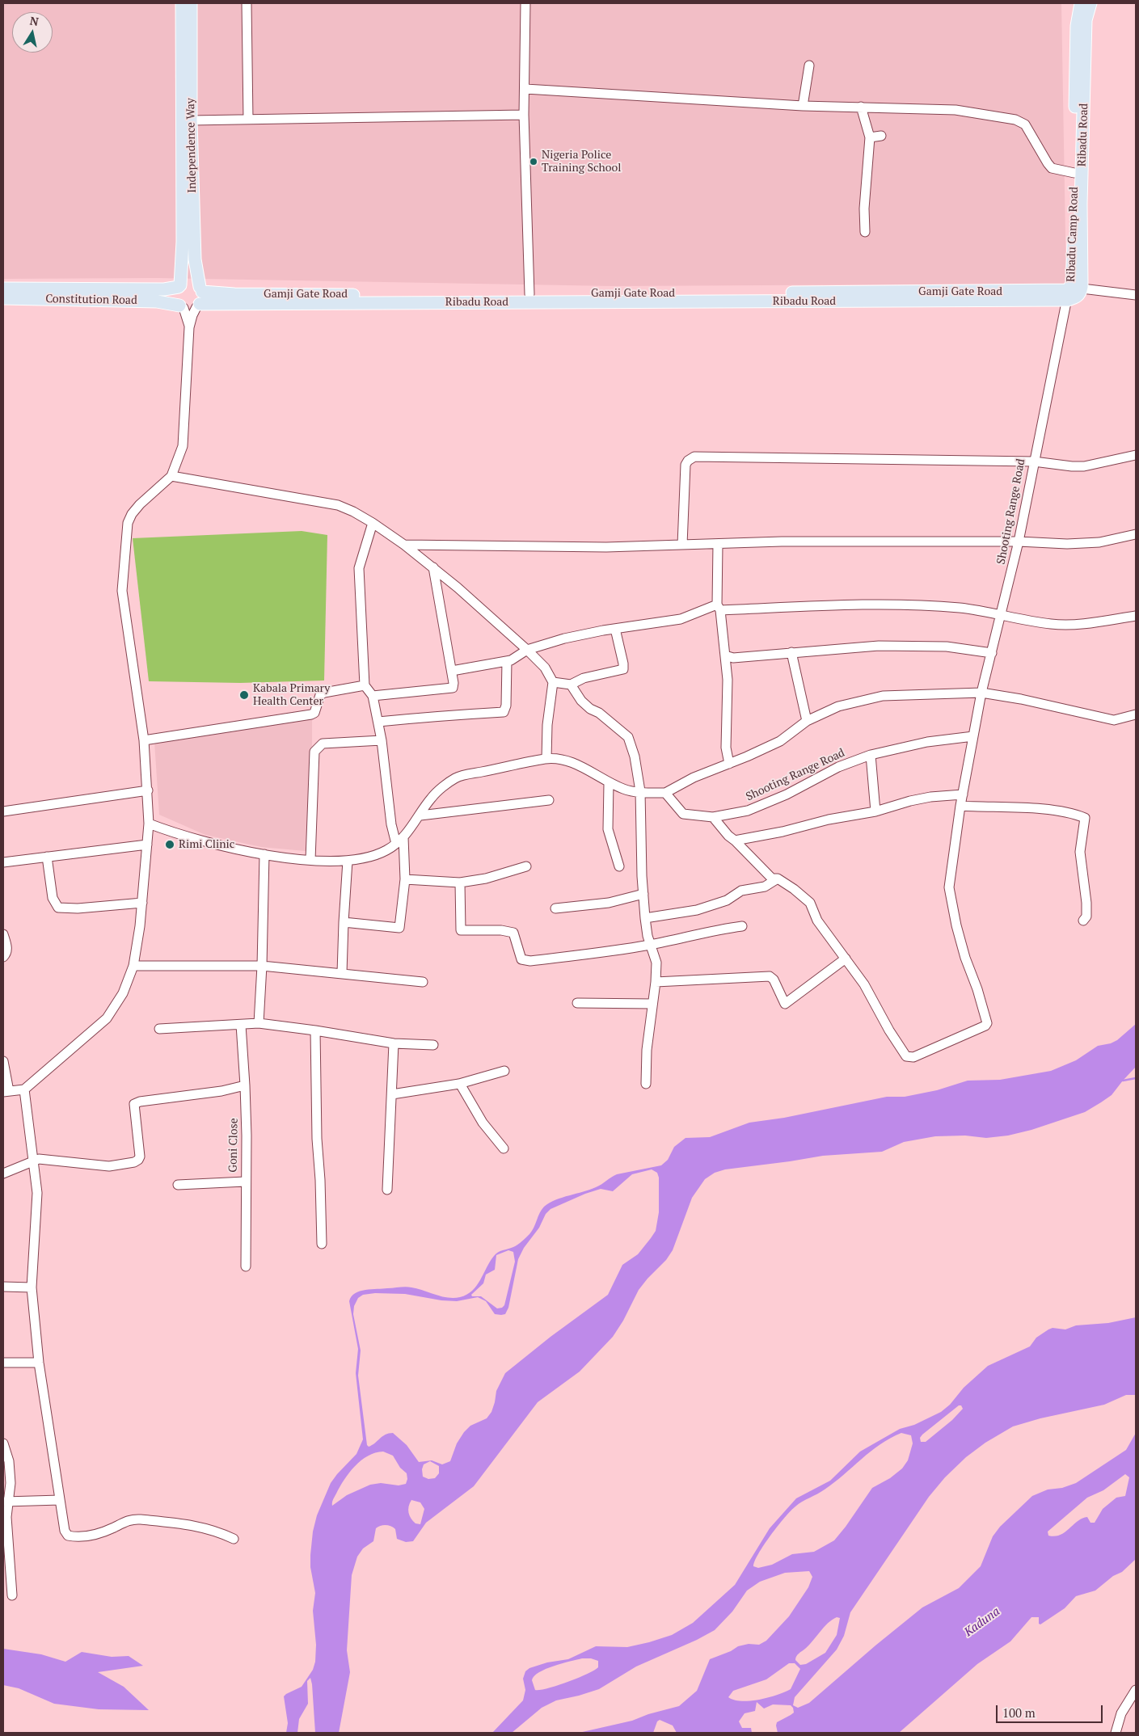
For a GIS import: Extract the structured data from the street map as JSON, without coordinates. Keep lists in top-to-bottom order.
{
  "streets": {
    "main road": [
      "Ribadu Road",
      "Independence Way",
      "Ribadu Camp Road",
      "Gamji Gate Road",
      "Constitution Road"
    ],
    "street": ["Shooting Range Road", "Goni Close"]
  },
  "crossings": [
    ["Ribadu Road", "Independence Way"],
    ["Ribadu Road", "Ribadu Camp Road"],
    ["Ribadu Road", "Gamji Gate Road"],
    ["Ribadu Road", "Constitution Road"],
    ["Ribadu Road", "Shooting Range Road"],
    ["Independence Way", "Gamji Gate Road"],
    ["Independence Way", "Constitution Road"],
    ["Ribadu Camp Road", "Gamji Gate Road"],
    ["Ribadu Camp Road", "Shooting Range Road"],
    ["Gamji Gate Road", "Constitution Road"],
    ["Gamji Gate Road", "Shooting Range Road"]
  ],
  "water": ["Kaduna"],
  "places": ["Nigeria Police Training School", "Kabala Primary Health Center", "Rimi Clinic"],
  "scale_bar": "100 m",
  "north": "top"
}
